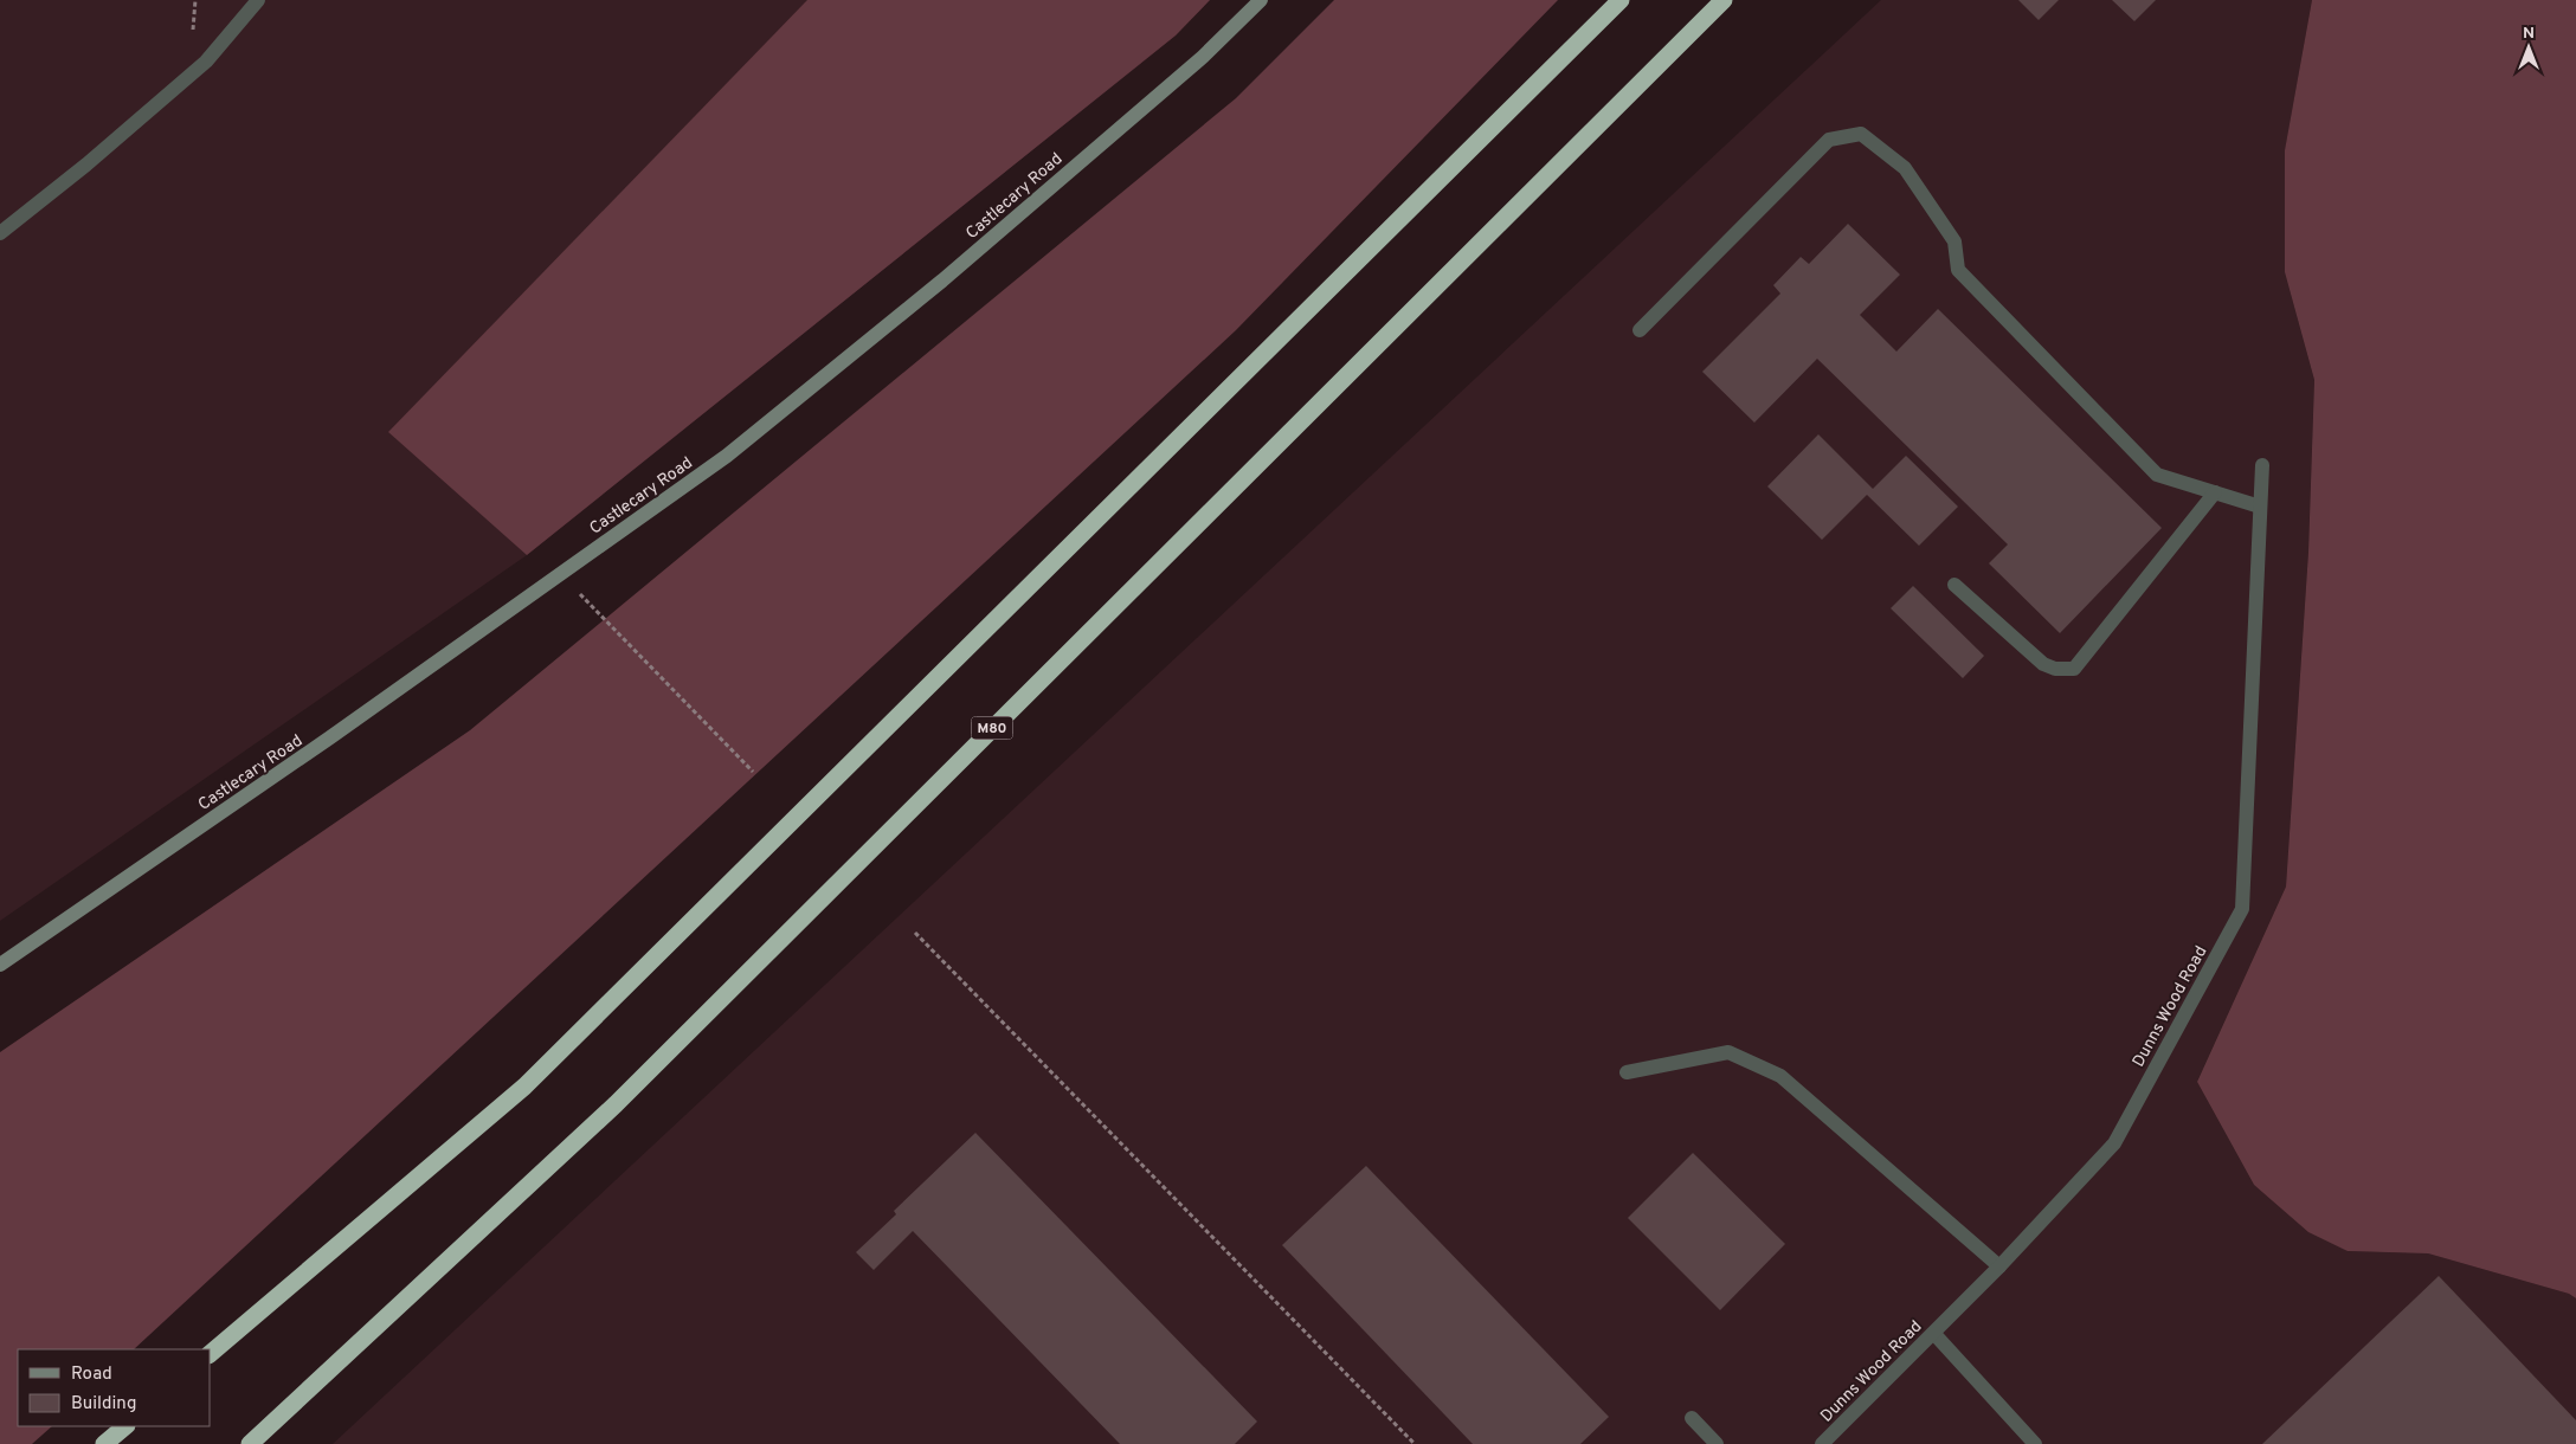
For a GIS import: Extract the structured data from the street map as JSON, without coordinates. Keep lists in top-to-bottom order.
{
  "streets": {
    "highway": ["M80"],
    "main road": ["Castlecary Road"],
    "street": ["Dunns Wood Road"]
  },
  "legend": ["Road", "Building"],
  "north": "top"
}
